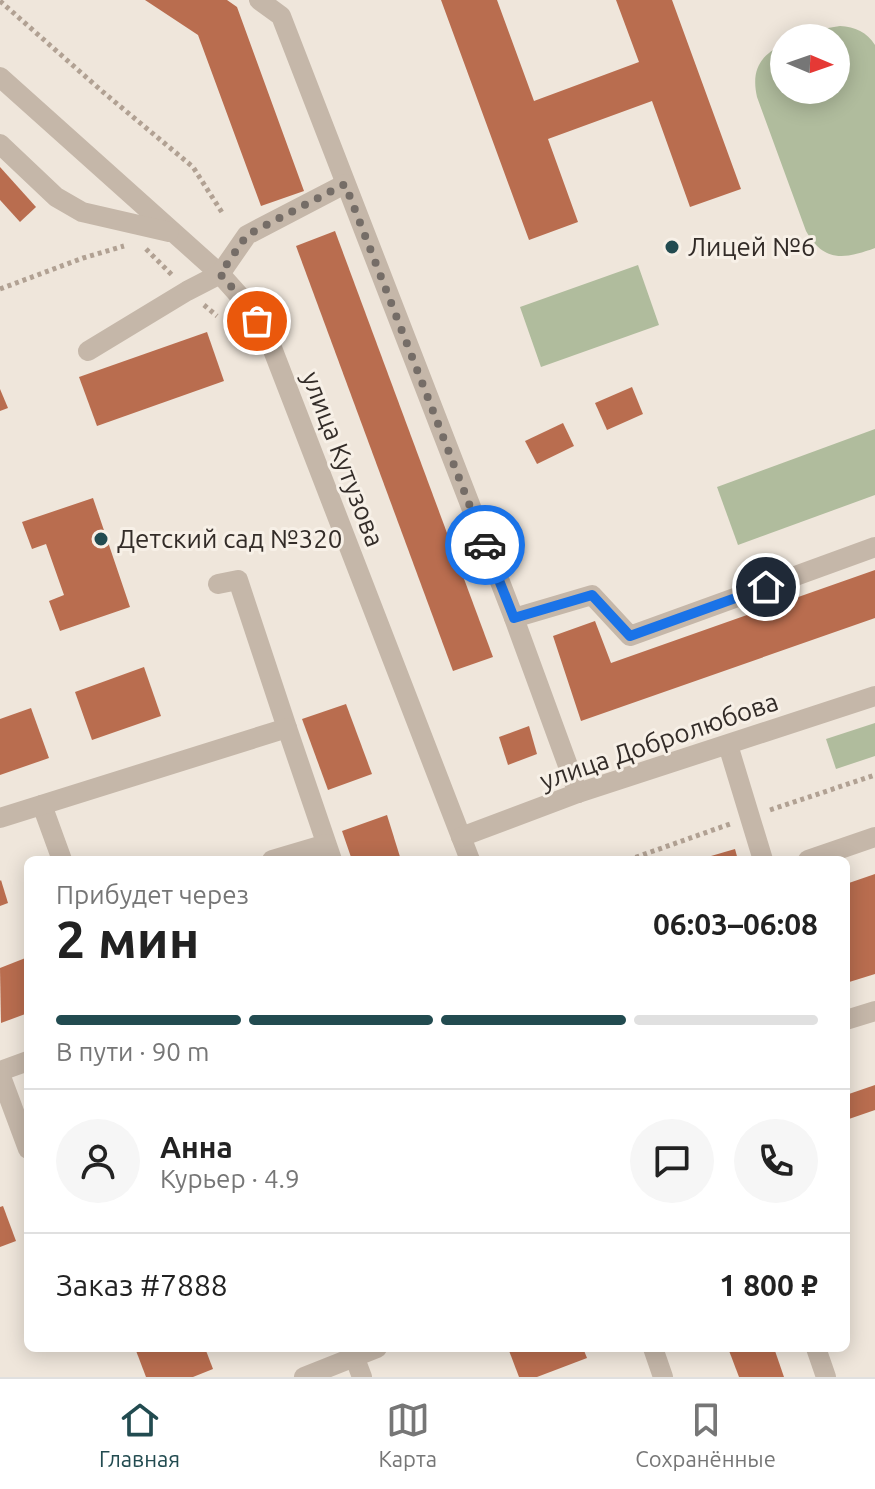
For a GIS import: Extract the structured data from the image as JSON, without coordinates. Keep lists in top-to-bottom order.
{
  "streets": {
    "street": ["улица Кутузова", "улица Добролюбова"]
  },
  "crossings": [
    ["улица Кутузова", "улица Добролюбова"]
  ],
  "places": ["Лицей №6", "Детский сад №320"],
  "north": "right",
  "page": {
    "heading": ["2 мин", "Прибудет через", "06:03–06:08"],
    "panel": [
      "Анна",
      "Курьер · 4.9",
      "Заказ #7888",
      "1 800 ₽"
    ],
    "bar": "В пути · 90 m",
    "tabs": ["Главная", "Карта", "Сохранённые"]
  }
}
